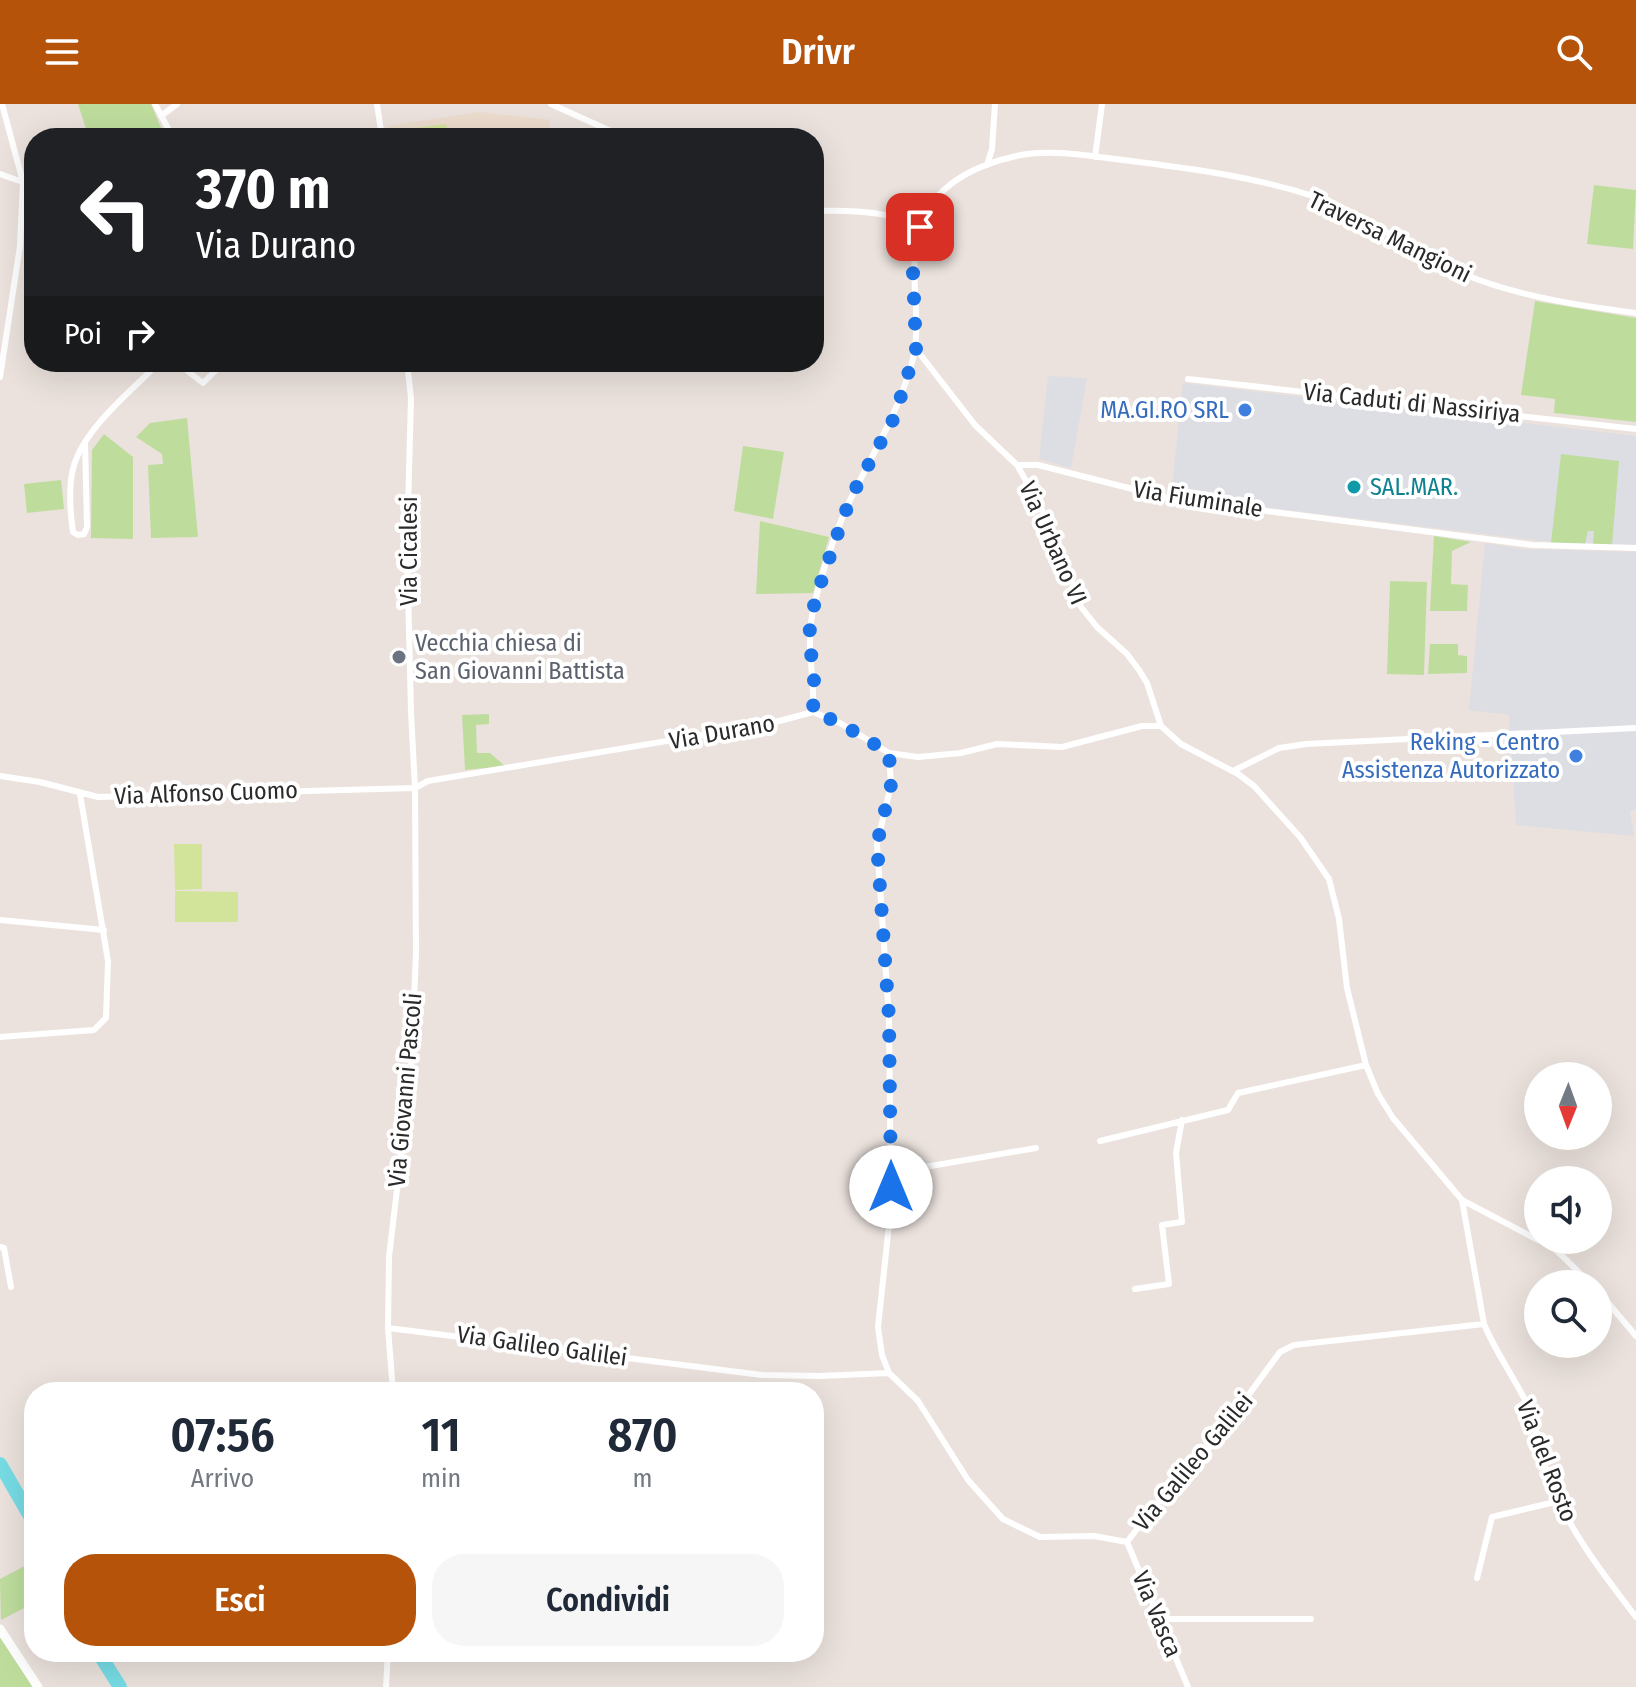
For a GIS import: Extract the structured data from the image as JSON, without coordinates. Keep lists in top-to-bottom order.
{
  "streets": {
    "street": [
      "Traversa Mangioni",
      "Via Caduti di Nassiriya",
      "Via Fiuminale",
      "Via Urbano VI",
      "Via Cicalesi",
      "Via Durano",
      "Via Alfonso Cuomo",
      "Via Giovanni Pascoli",
      "Via Galileo Galilei",
      "Via del Rosto",
      "Via Vasca"
    ]
  },
  "crossings": [
    ["Via Fiuminale", "Via Urbano VI"],
    ["Via Cicalesi", "Via Durano"],
    ["Via Cicalesi", "Via Alfonso Cuomo"],
    ["Via Cicalesi", "Via Giovanni Pascoli"],
    ["Via Durano", "Via Alfonso Cuomo"],
    ["Via Durano", "Via Giovanni Pascoli"],
    ["Via Alfonso Cuomo", "Via Giovanni Pascoli"],
    ["Via Giovanni Pascoli", "Via Galileo Galilei"],
    ["Via Galileo Galilei", "Via del Rosto"],
    ["Via Galileo Galilei", "Via Vasca"]
  ],
  "places": [
    "MA.GI.RO SRL",
    "SAL.MAR.",
    "Vecchia chiesa di San Giovanni Battista",
    "Reking - Centro Assistenza Autorizzato"
  ],
  "north": "bottom",
  "page": {
    "header": "Drivr",
    "turn": ["370 m", "Via Durano"],
    "then": "Poi",
    "eta": [
      "07:56",
      "Arrivo",
      "11",
      "min",
      "870",
      "m"
    ],
    "buttons": ["Esci", "Condividi"]
  }
}
